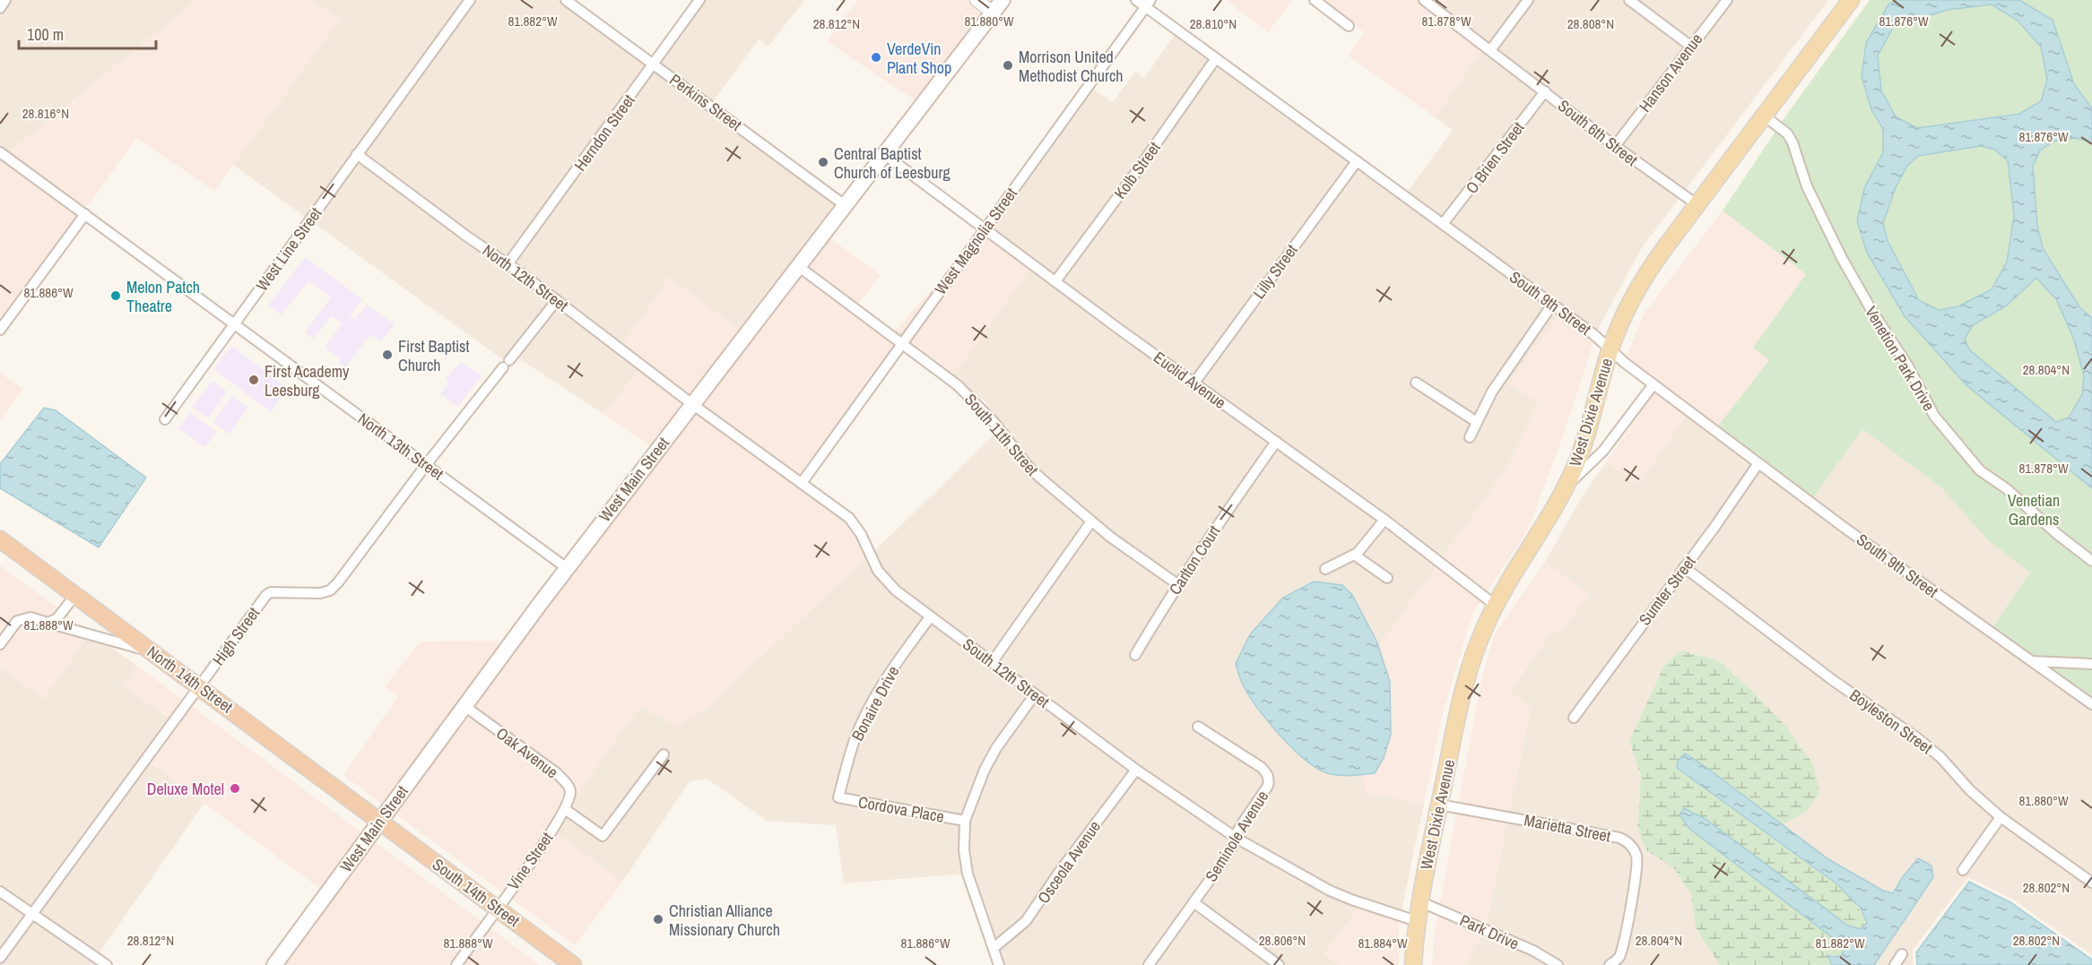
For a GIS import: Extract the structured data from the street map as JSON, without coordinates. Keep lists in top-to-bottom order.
{
  "streets": {
    "highway": ["North 14th Street", "South 14th Street"],
    "main road": ["West Dixie Avenue", "West Main Street"],
    "street": [
      "Hanson Avenue",
      "Perkins Street",
      "Herndon Street",
      "South 6th Street",
      "O Brien Street",
      "Kolb Street",
      "West Magnolia Street",
      "West Line Street",
      "Lilly Street",
      "North 12th Street",
      "South 9th Street",
      "Venetion Park Drive",
      "Euclid Avenue",
      "South 11th Street",
      "North 13th Street",
      "Carlton Court",
      "Sumter Street",
      "High Street",
      "South 12th Street",
      "Bonaire Drive",
      "Boyleston Street",
      "Oak Avenue",
      "Cordova Place",
      "Marietta Street",
      "Seminole Avenue",
      "Vine Street",
      "Osceola Avenue",
      "Park Drive"
    ]
  },
  "crossings": [
    ["Hanson Avenue", "South 6th Street"],
    ["Perkins Street", "Herndon Street"],
    ["Perkins Street", "West Main Street"],
    ["Herndon Street", "North 12th Street"],
    ["South 6th Street", "O Brien Street"],
    ["South 6th Street", "West Dixie Avenue"],
    ["O Brien Street", "South 9th Street"],
    ["Kolb Street", "South 9th Street"],
    ["Kolb Street", "Euclid Avenue"],
    ["West Magnolia Street", "South 9th Street"],
    ["West Magnolia Street", "Euclid Avenue"],
    ["West Magnolia Street", "South 11th Street"],
    ["West Magnolia Street", "South 12th Street"],
    ["West Line Street", "North 12th Street"],
    ["West Line Street", "North 13th Street"],
    ["Lilly Street", "South 9th Street"],
    ["Lilly Street", "Euclid Avenue"],
    ["North 12th Street", "West Main Street"],
    ["North 12th Street", "High Street"],
    ["North 12th Street", "South 12th Street"],
    ["South 9th Street", "West Dixie Avenue"],
    ["South 9th Street", "Sumter Street"],
    ["Venetion Park Drive", "West Dixie Avenue"],
    ["Euclid Avenue", "West Dixie Avenue"],
    ["Euclid Avenue", "West Main Street"],
    ["Euclid Avenue", "Carlton Court"],
    ["West Dixie Avenue", "South 12th Street"],
    ["West Dixie Avenue", "Marietta Street"],
    ["West Dixie Avenue", "Park Drive"],
    ["South 11th Street", "West Main Street"],
    ["South 11th Street", "Carlton Court"],
    ["North 13th Street", "West Main Street"],
    ["North 13th Street", "High Street"],
    ["West Main Street", "South 12th Street"],
    ["West Main Street", "North 14th Street"],
    ["West Main Street", "Oak Avenue"],
    ["West Main Street", "South 14th Street"],
    ["Sumter Street", "Boyleston Street"],
    ["High Street", "North 14th Street"],
    ["South 12th Street", "Bonaire Drive"],
    ["South 12th Street", "Seminole Avenue"],
    ["South 12th Street", "Osceola Avenue"],
    ["North 14th Street", "South 14th Street"],
    ["Bonaire Drive", "Cordova Place"],
    ["Oak Avenue", "Vine Street"],
    ["Vine Street", "South 14th Street"]
  ],
  "parks": ["Venetian Gardens"],
  "places": [
    "VerdeVin Plant Shop",
    "Morrison United Methodist Church",
    "Central Baptist Church of Leesburg",
    "Melon Patch Theatre",
    "First Baptist Church",
    "First Academy Leesburg",
    "Deluxe Motel",
    "Christian Alliance Missionary Church"
  ],
  "scale_bar": "100 m",
  "coordinates": [
    "81.882°W",
    "81.880°W",
    "81.878°W",
    "81.876°W",
    "28.812°N",
    "28.810°N",
    "28.808°N",
    "28.816°N",
    "81.886°W",
    "28.804°N",
    "81.888°W",
    "28.802°N",
    "28.806°N",
    "81.884°W"
  ]
}
